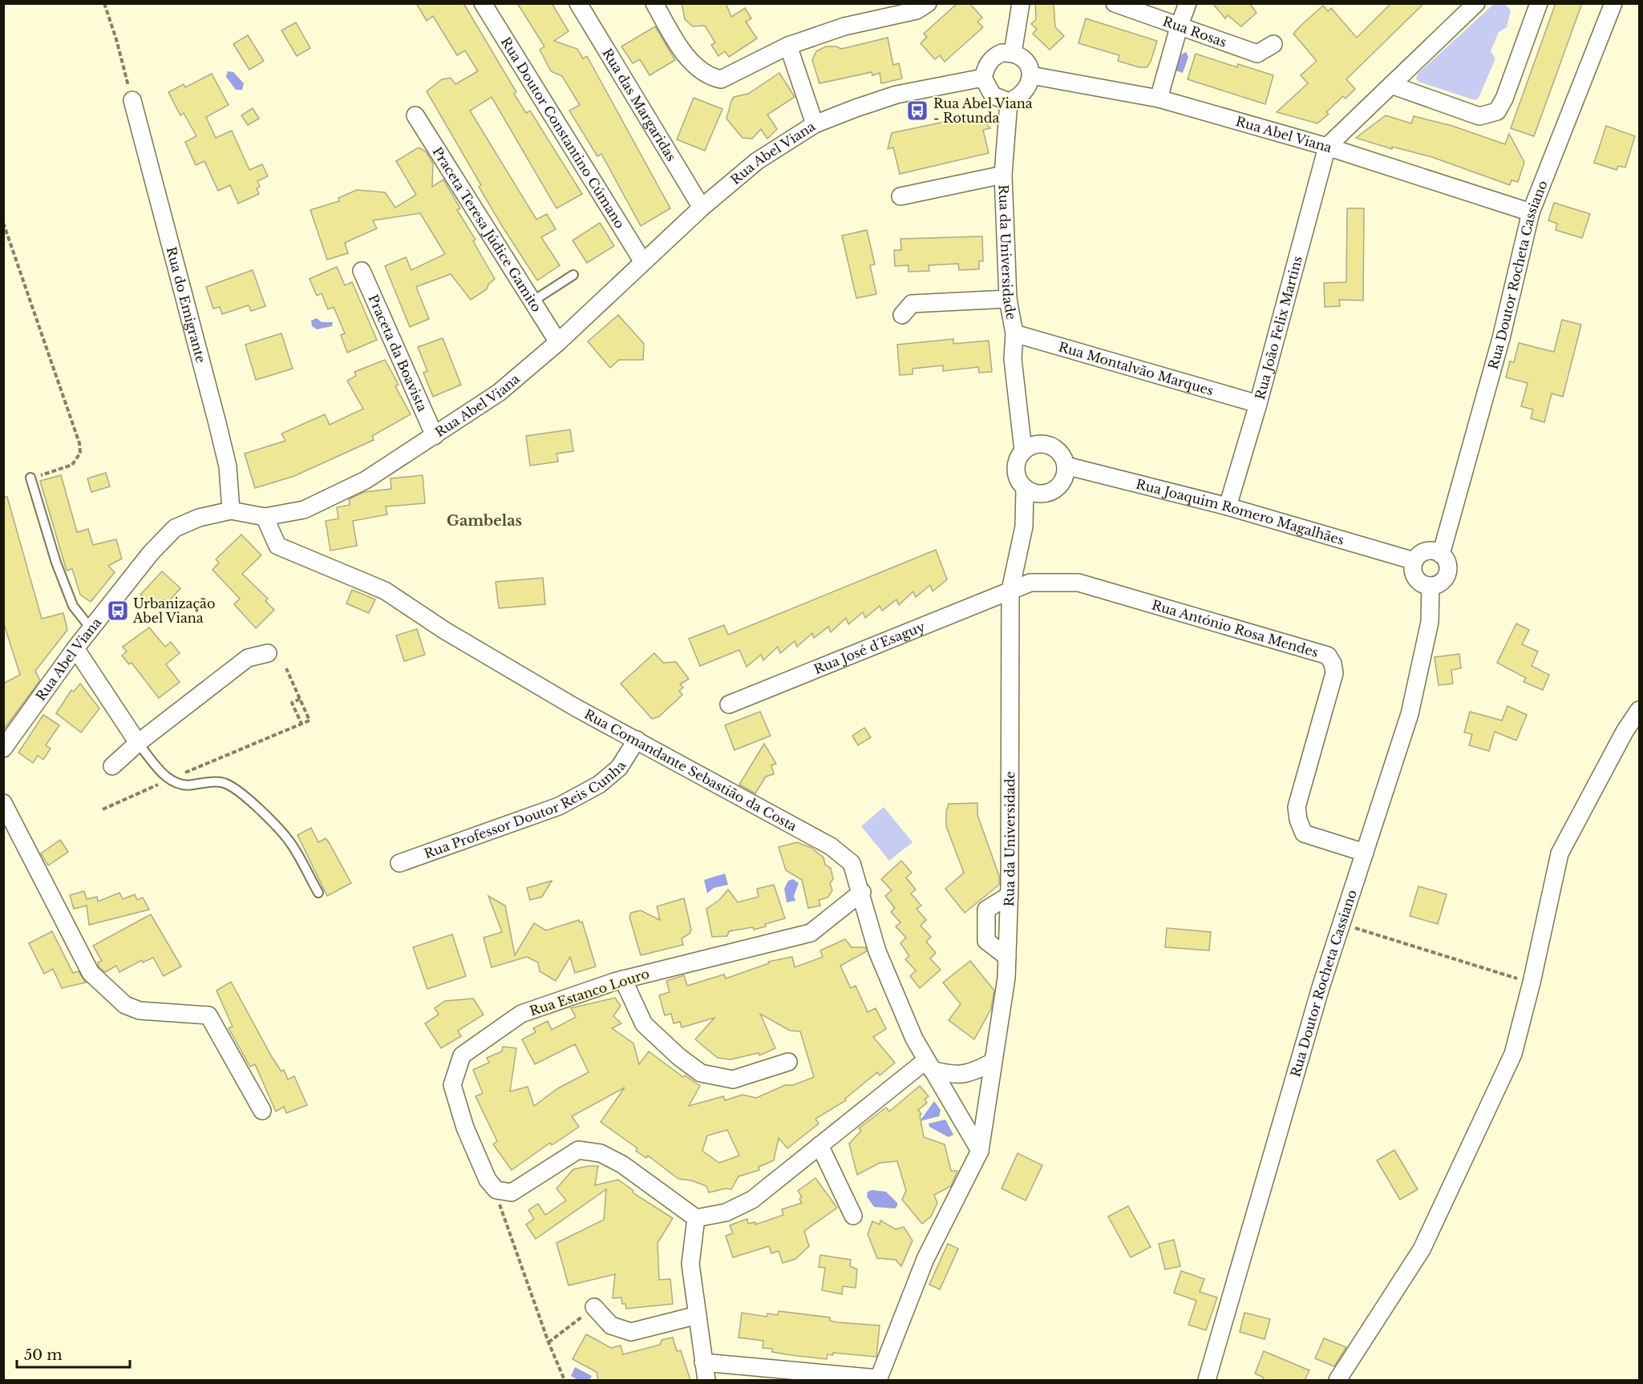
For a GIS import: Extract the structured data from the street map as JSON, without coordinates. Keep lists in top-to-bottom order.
{
  "streets": {
    "street": [
      "Rua Rosas",
      "Rua das Margaridas",
      "Rua Doutor Constantino Cúmano",
      "Rua Abel Viana",
      "Praceta Teresa Júdice Gamito",
      "Rua da Universidade",
      "Rua Doutor Rocheta Cassiano",
      "Rua do Emigrante",
      "Rua João Felix Martins",
      "Praceta da Boavista",
      "Rua Montalvão Marques",
      "Rua Joaquim Romero Magalhães",
      "Rua António Rosa Mendes",
      "Rua José d´Esaguy",
      "Rua Comandante Sebastião da Costa",
      "Rua Professor Doutor Reis Cunha",
      "Rua Estanco Louro"
    ]
  },
  "crossings": [
    ["Rua das Margaridas", "Rua Abel Viana"],
    ["Rua Doutor Constantino Cúmano", "Rua Abel Viana"],
    ["Rua Abel Viana", "Praceta Teresa Júdice Gamito"],
    ["Rua Abel Viana", "Rua da Universidade"],
    ["Rua Abel Viana", "Rua Doutor Rocheta Cassiano"],
    ["Rua Abel Viana", "Rua do Emigrante"],
    ["Rua Abel Viana", "Rua João Felix Martins"],
    ["Rua Abel Viana", "Praceta da Boavista"],
    ["Rua Abel Viana", "Rua Comandante Sebastião da Costa"],
    ["Rua da Universidade", "Rua Montalvão Marques"],
    ["Rua da Universidade", "Rua Joaquim Romero Magalhães"],
    ["Rua da Universidade", "Rua António Rosa Mendes"],
    ["Rua da Universidade", "Rua José d´Esaguy"],
    ["Rua da Universidade", "Rua Comandante Sebastião da Costa"],
    ["Rua Doutor Rocheta Cassiano", "Rua Joaquim Romero Magalhães"],
    ["Rua Doutor Rocheta Cassiano", "Rua António Rosa Mendes"],
    ["Rua João Felix Martins", "Rua Montalvão Marques"],
    ["Rua João Felix Martins", "Rua Joaquim Romero Magalhães"],
    ["Rua António Rosa Mendes", "Rua José d´Esaguy"],
    ["Rua Comandante Sebastião da Costa", "Rua Professor Doutor Reis Cunha"],
    ["Rua Comandante Sebastião da Costa", "Rua Estanco Louro"]
  ],
  "districts": ["Gambelas"],
  "places": {
    "bus stop": ["Rua Abel Viana - Rotunda", "Urbanização Abel Viana"]
  },
  "scale_bar": "50 m"
}
